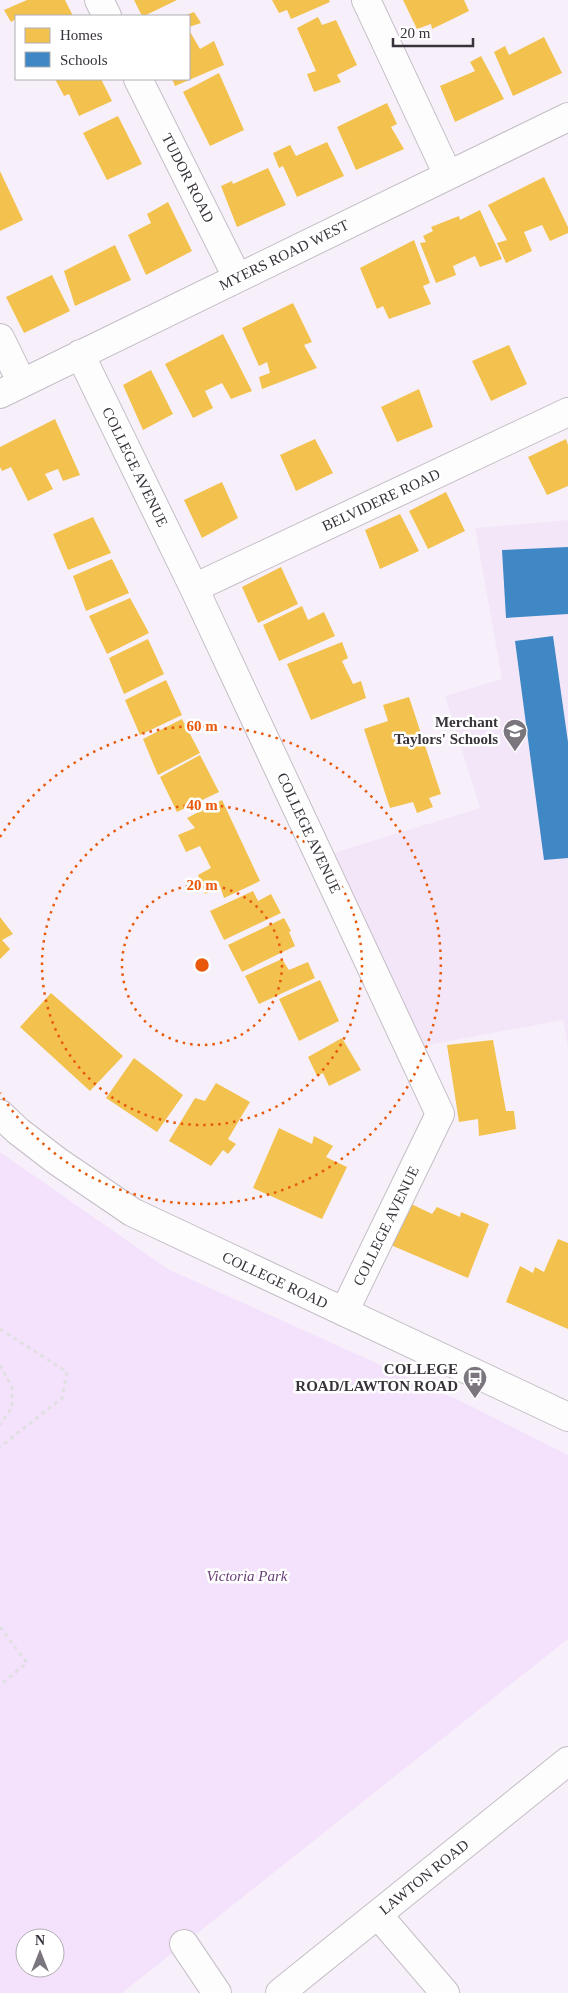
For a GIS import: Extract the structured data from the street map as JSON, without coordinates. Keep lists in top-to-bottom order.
{
  "streets": {
    "street": [
      "TUDOR ROAD",
      "MYERS ROAD WEST",
      "COLLEGE AVENUE",
      "BELVIDERE ROAD",
      "COLLEGE ROAD",
      "LAWTON ROAD"
    ]
  },
  "crossings": [
    ["TUDOR ROAD", "MYERS ROAD WEST"],
    ["MYERS ROAD WEST", "COLLEGE AVENUE"],
    ["COLLEGE AVENUE", "BELVIDERE ROAD"],
    ["COLLEGE AVENUE", "COLLEGE ROAD"]
  ],
  "parks": ["Victoria Park"],
  "places": {
    "school or university": ["Merchant Taylors' Schools"],
    "bus stop": ["COLLEGE ROAD/LAWTON ROAD"]
  },
  "legend": ["Homes", "Schools"],
  "scale_bar": "20 m",
  "north": "top",
  "rings": ["60 m", "40 m", "20 m"]
}
